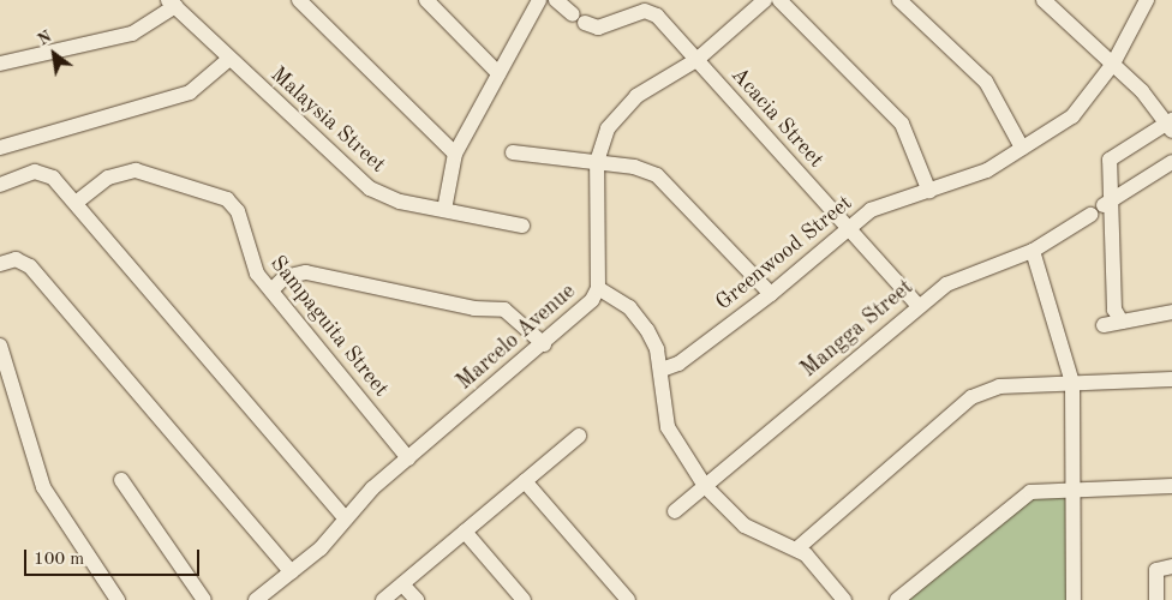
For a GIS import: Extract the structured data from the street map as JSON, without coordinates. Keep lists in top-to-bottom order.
{
  "streets": {
    "street": [
      "Acacia Street",
      "Malaysia Street",
      "Greenwood Street",
      "Sampaguita Street",
      "Mangga Street",
      "Marcelo Avenue"
    ]
  },
  "crossings": [
    ["Acacia Street", "Greenwood Street"],
    ["Acacia Street", "Mangga Street"],
    ["Acacia Street", "Marcelo Avenue"],
    ["Sampaguita Street", "Marcelo Avenue"]
  ],
  "scale_bar": "100 m",
  "north": "top left"
}
